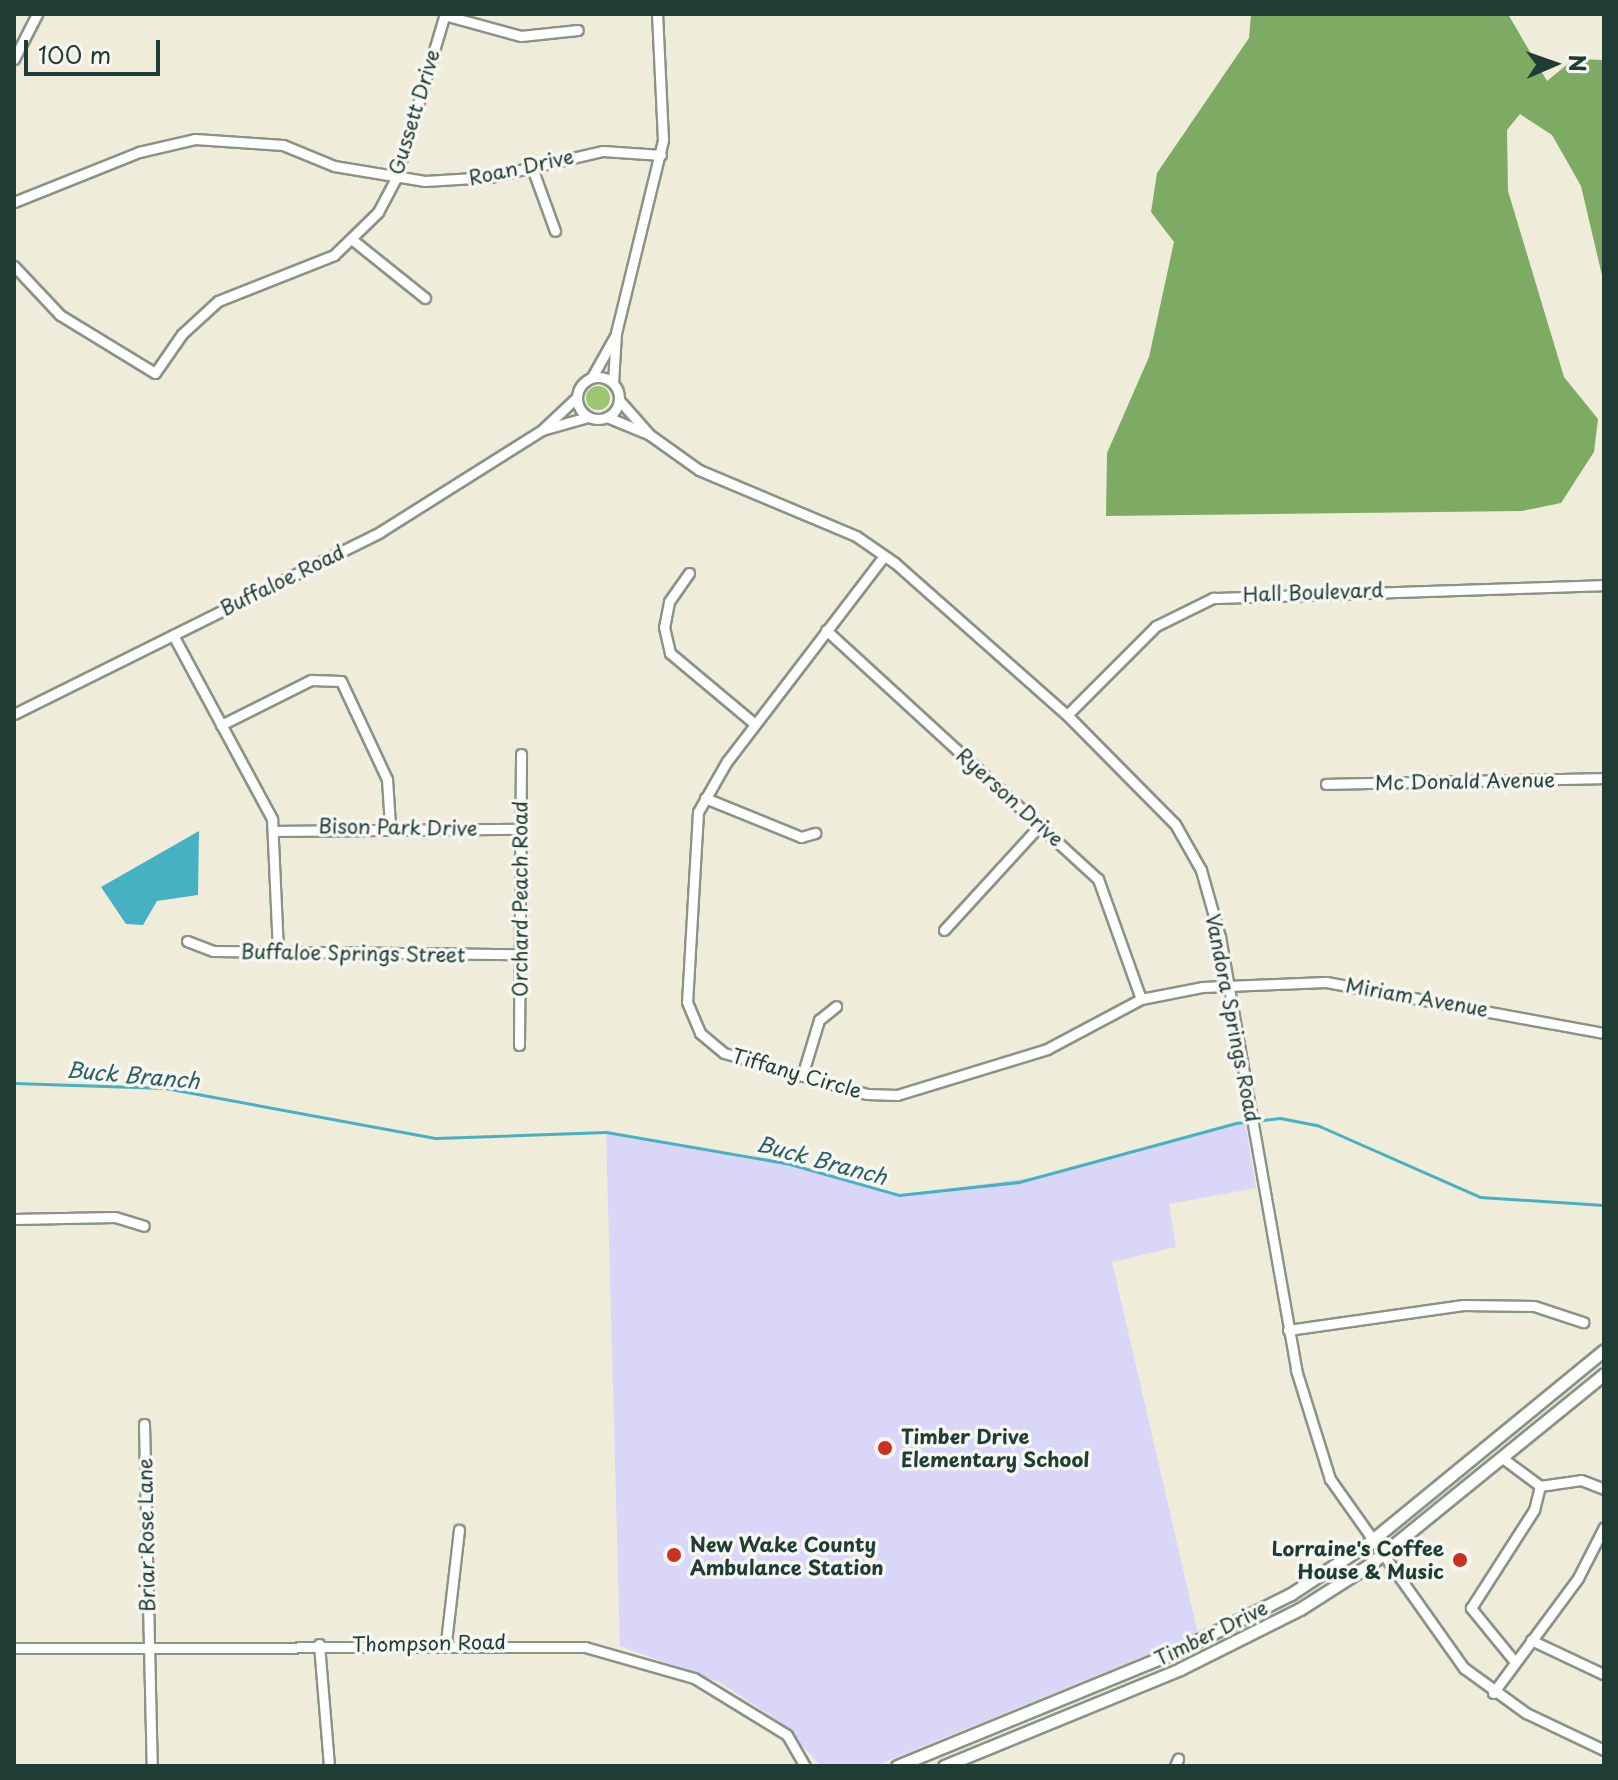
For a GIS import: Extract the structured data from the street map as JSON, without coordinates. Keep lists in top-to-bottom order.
{
  "streets": {
    "main road": ["Timber Drive"],
    "street": [
      "Gussett Drive",
      "Roan Drive",
      "Buffaloe Road",
      "Hall Boulevard",
      "Mc Donald Avenue",
      "Ryerson Drive",
      "Bison Park Drive",
      "Orchard Peach Road",
      "Buffaloe Springs Street",
      "Miriam Avenue",
      "Vandora Springs Road",
      "Tiffany Circle",
      "Briar Rose Lane",
      "Thompson Road"
    ]
  },
  "crossings": [
    ["Gussett Drive", "Roan Drive"],
    ["Buffaloe Road", "Vandora Springs Road"],
    ["Hall Boulevard", "Vandora Springs Road"],
    ["Ryerson Drive", "Tiffany Circle"],
    ["Bison Park Drive", "Orchard Peach Road"],
    ["Orchard Peach Road", "Buffaloe Springs Street"],
    ["Miriam Avenue", "Vandora Springs Road"],
    ["Miriam Avenue", "Tiffany Circle"],
    ["Vandora Springs Road", "Tiffany Circle"],
    ["Vandora Springs Road", "Timber Drive"],
    ["Briar Rose Lane", "Thompson Road"]
  ],
  "water": ["Buck Branch"],
  "places": ["Timber Drive Elementary School", "New Wake County Ambulance Station", "Lorraine's Coffee House & Music"],
  "scale_bar": "100 m",
  "north": "right"
}
